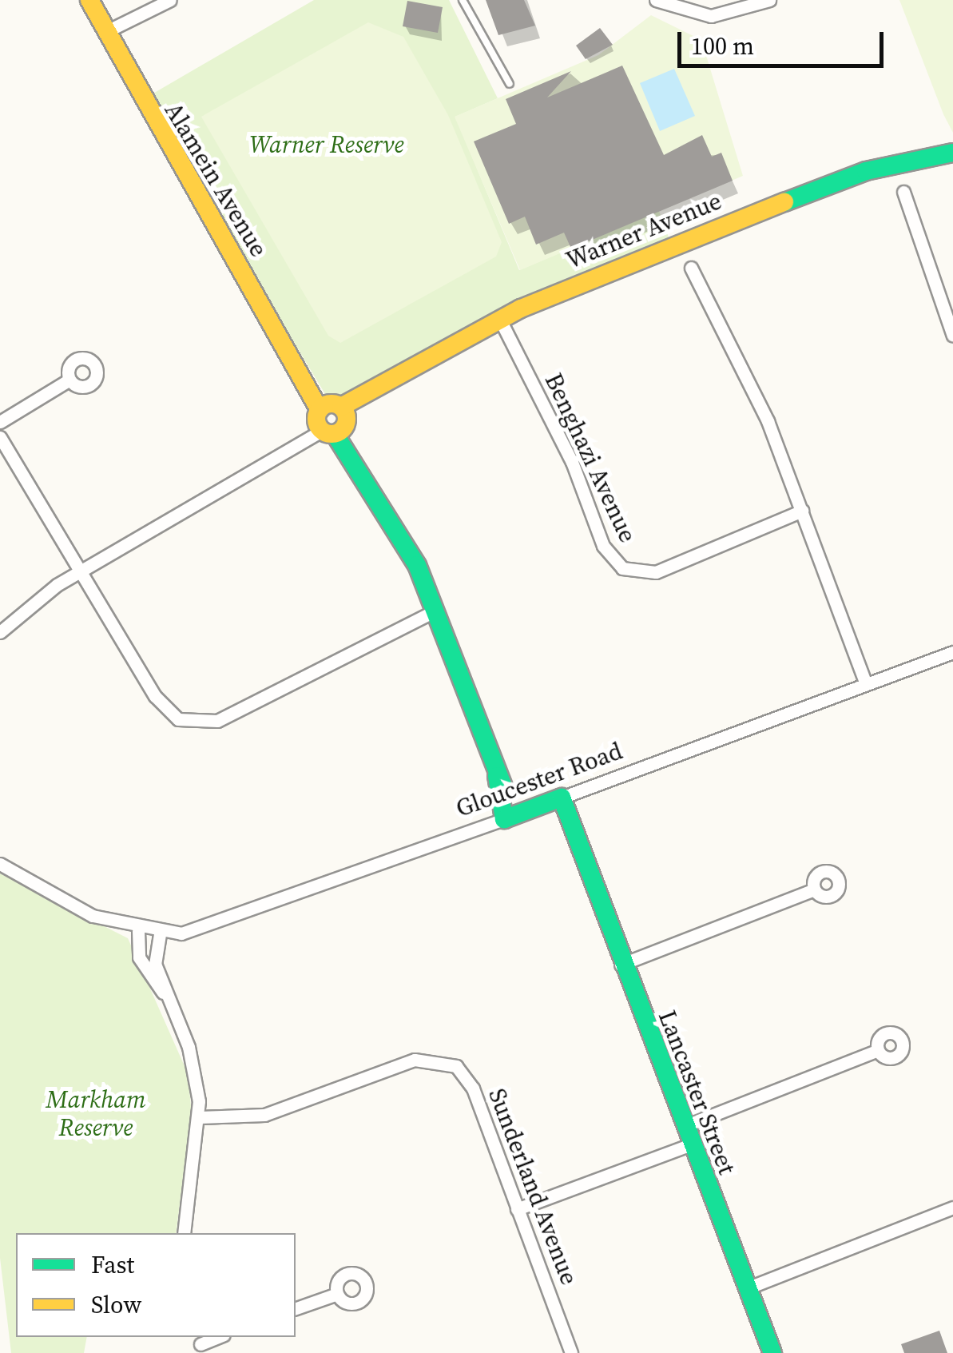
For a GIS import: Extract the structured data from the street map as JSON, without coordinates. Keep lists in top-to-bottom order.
{
  "streets": {
    "street": [
      "Alamein Avenue",
      "Warner Avenue",
      "Benghazi Avenue",
      "Gloucester Road",
      "Lancaster Street",
      "Sunderland Avenue"
    ]
  },
  "crossings": [
    ["Alamein Avenue", "Warner Avenue"],
    ["Alamein Avenue", "Gloucester Road"],
    ["Warner Avenue", "Benghazi Avenue"],
    ["Gloucester Road", "Lancaster Street"]
  ],
  "parks": ["Warner Reserve", "Markham Reserve"],
  "legend": ["Fast", "Slow"],
  "scale_bar": "100 m"
}
